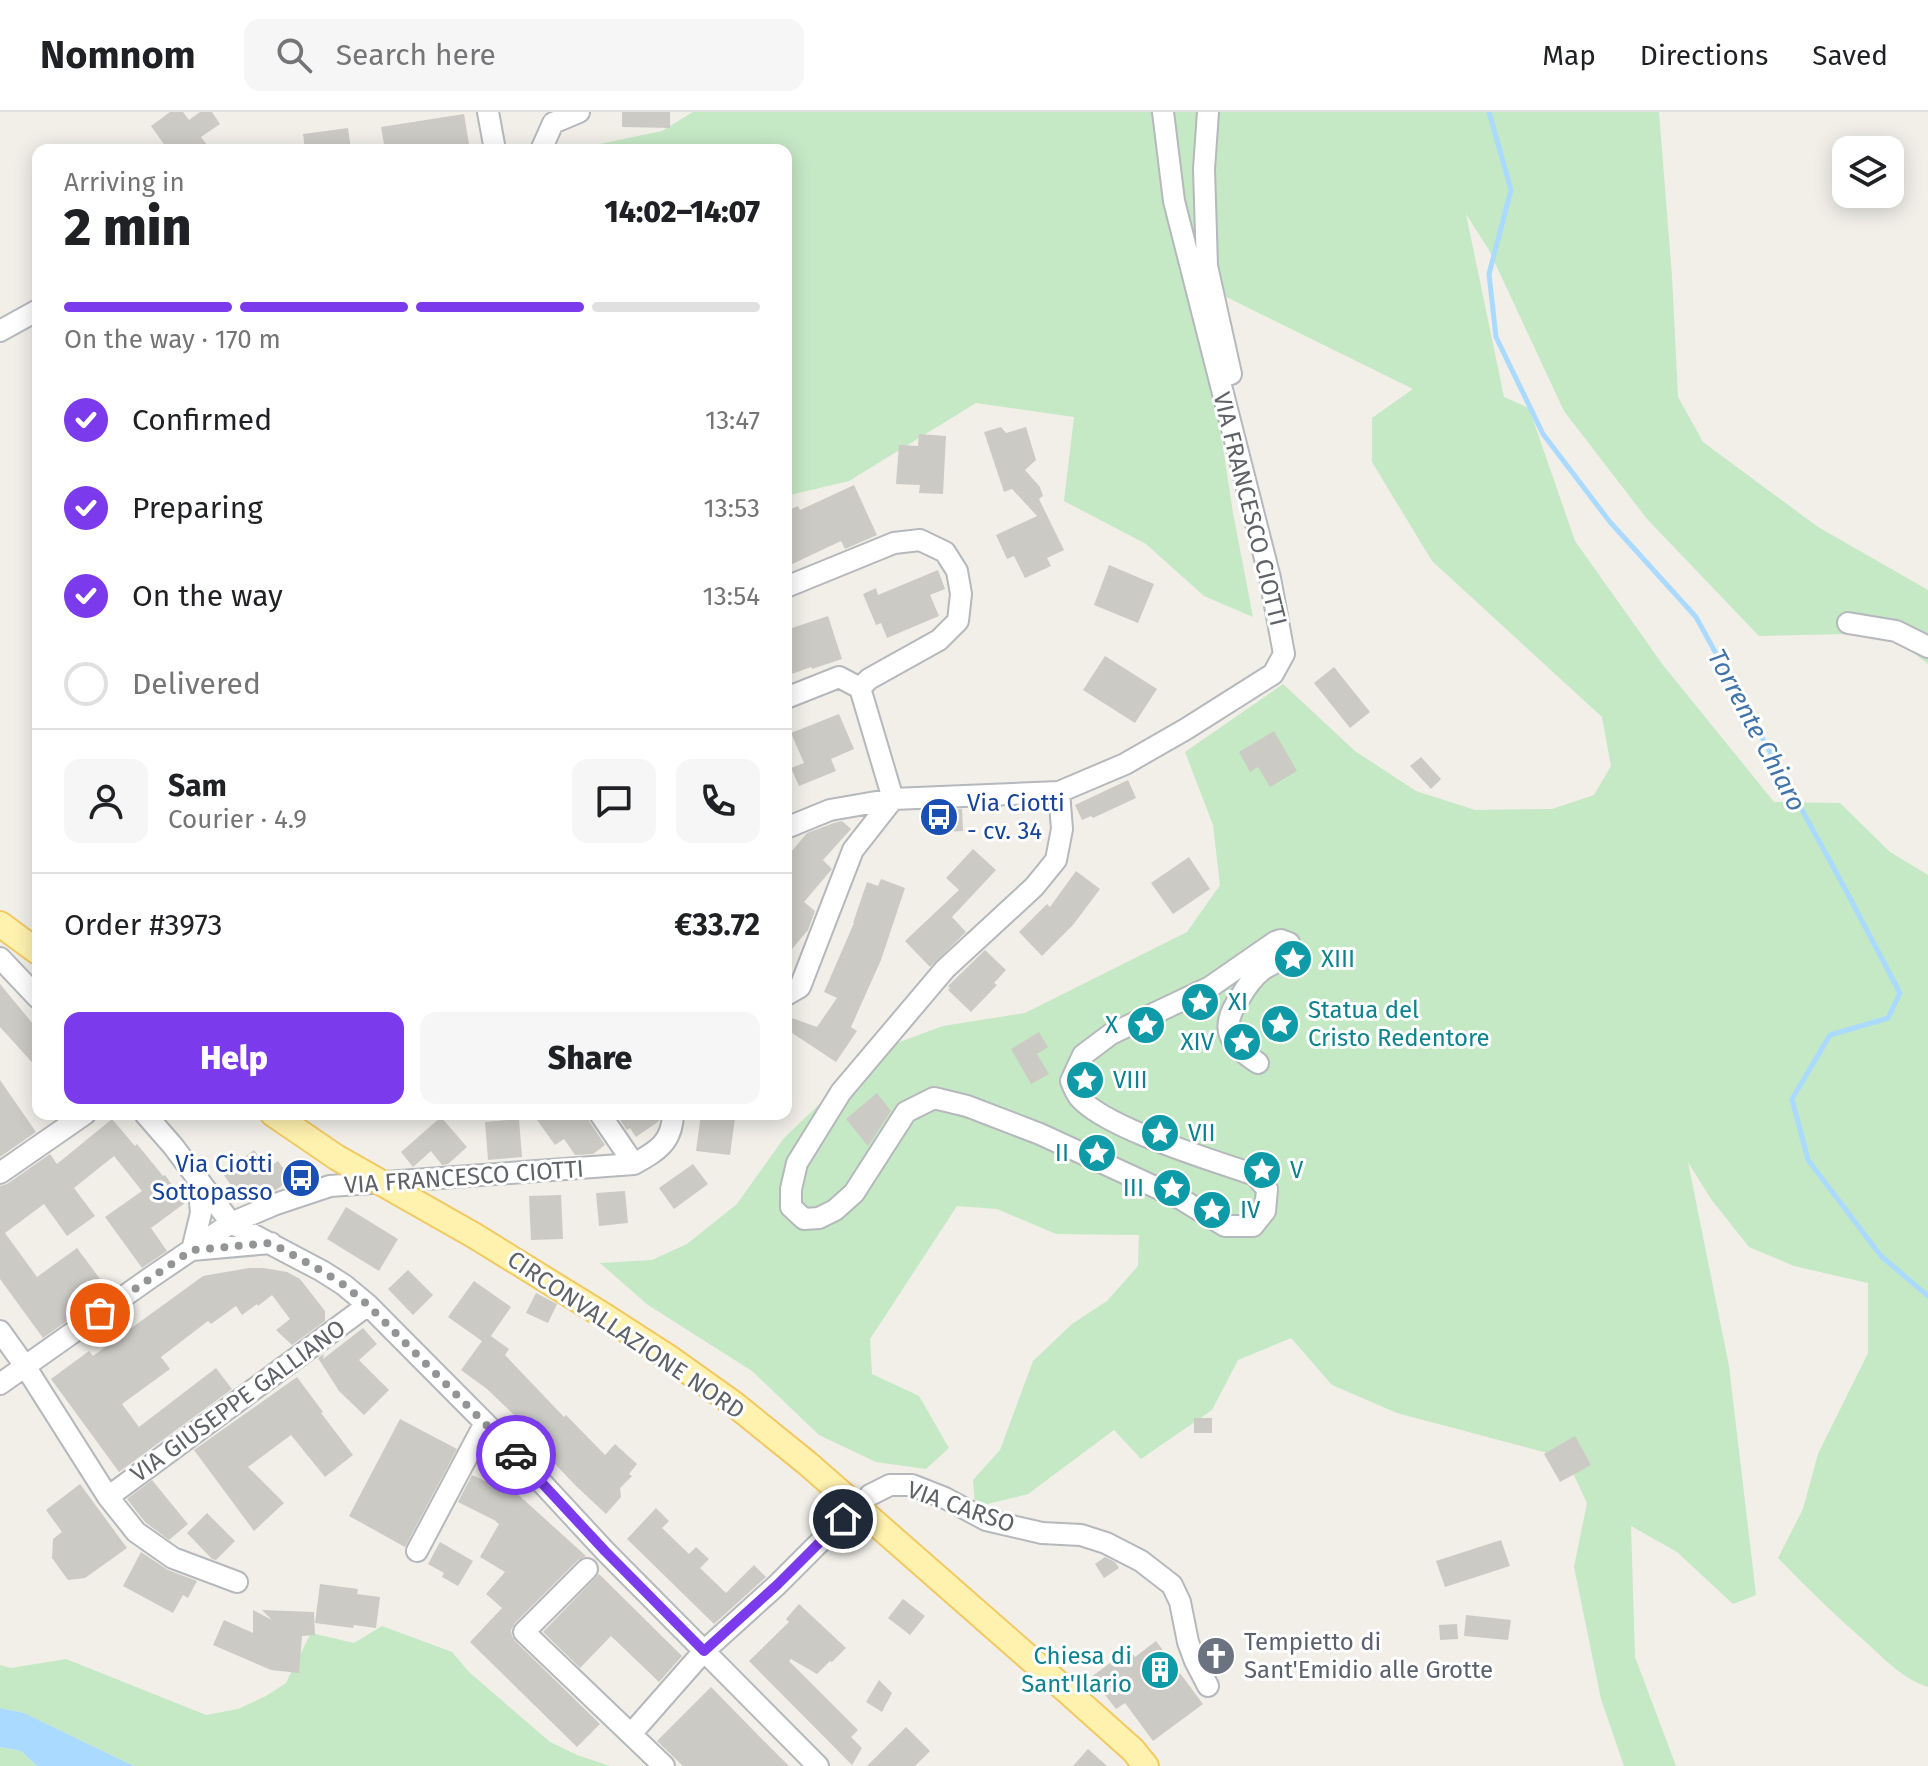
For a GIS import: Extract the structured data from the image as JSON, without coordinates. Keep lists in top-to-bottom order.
{
  "streets": {
    "main road": ["CIRCONVALLAZIONE NORD"],
    "street": ["VIA FRANCESCO CIOTTI", "VIA GIUSEPPE GALLIANO", "VIA CARSO"]
  },
  "water": ["Torrente Chiaro"],
  "places": {
    "bus stop": ["Via Ciotti - cv. 34", "Via Ciotti Sottopasso"],
    "place": [
      "XIII",
      "XI",
      "Statua del Cristo Redentore",
      "X",
      "XIV",
      "VIII",
      "VII",
      "II",
      "V",
      "III",
      "IV"
    ],
    "church": ["Tempietto di Sant'Emidio alle Grotte"],
    "building": ["Chiesa di Sant'Ilario"]
  },
  "page": {
    "header": "Nomnom",
    "search": "Search here",
    "nav": ["Map", "Directions", "Saved"],
    "heading": ["2 min", "Arriving in", "14:02–14:07"],
    "panel": [
      "Sam",
      "Courier · 4.9",
      "Order #3973",
      "€33.72"
    ],
    "bar": "On the way · 170 m",
    "list": [
      ["Confirmed", "13:47"],
      ["Preparing", "13:53"],
      ["On the way", "13:54"],
      "Delivered"
    ],
    "buttons": ["Help", "Share"]
  }
}
